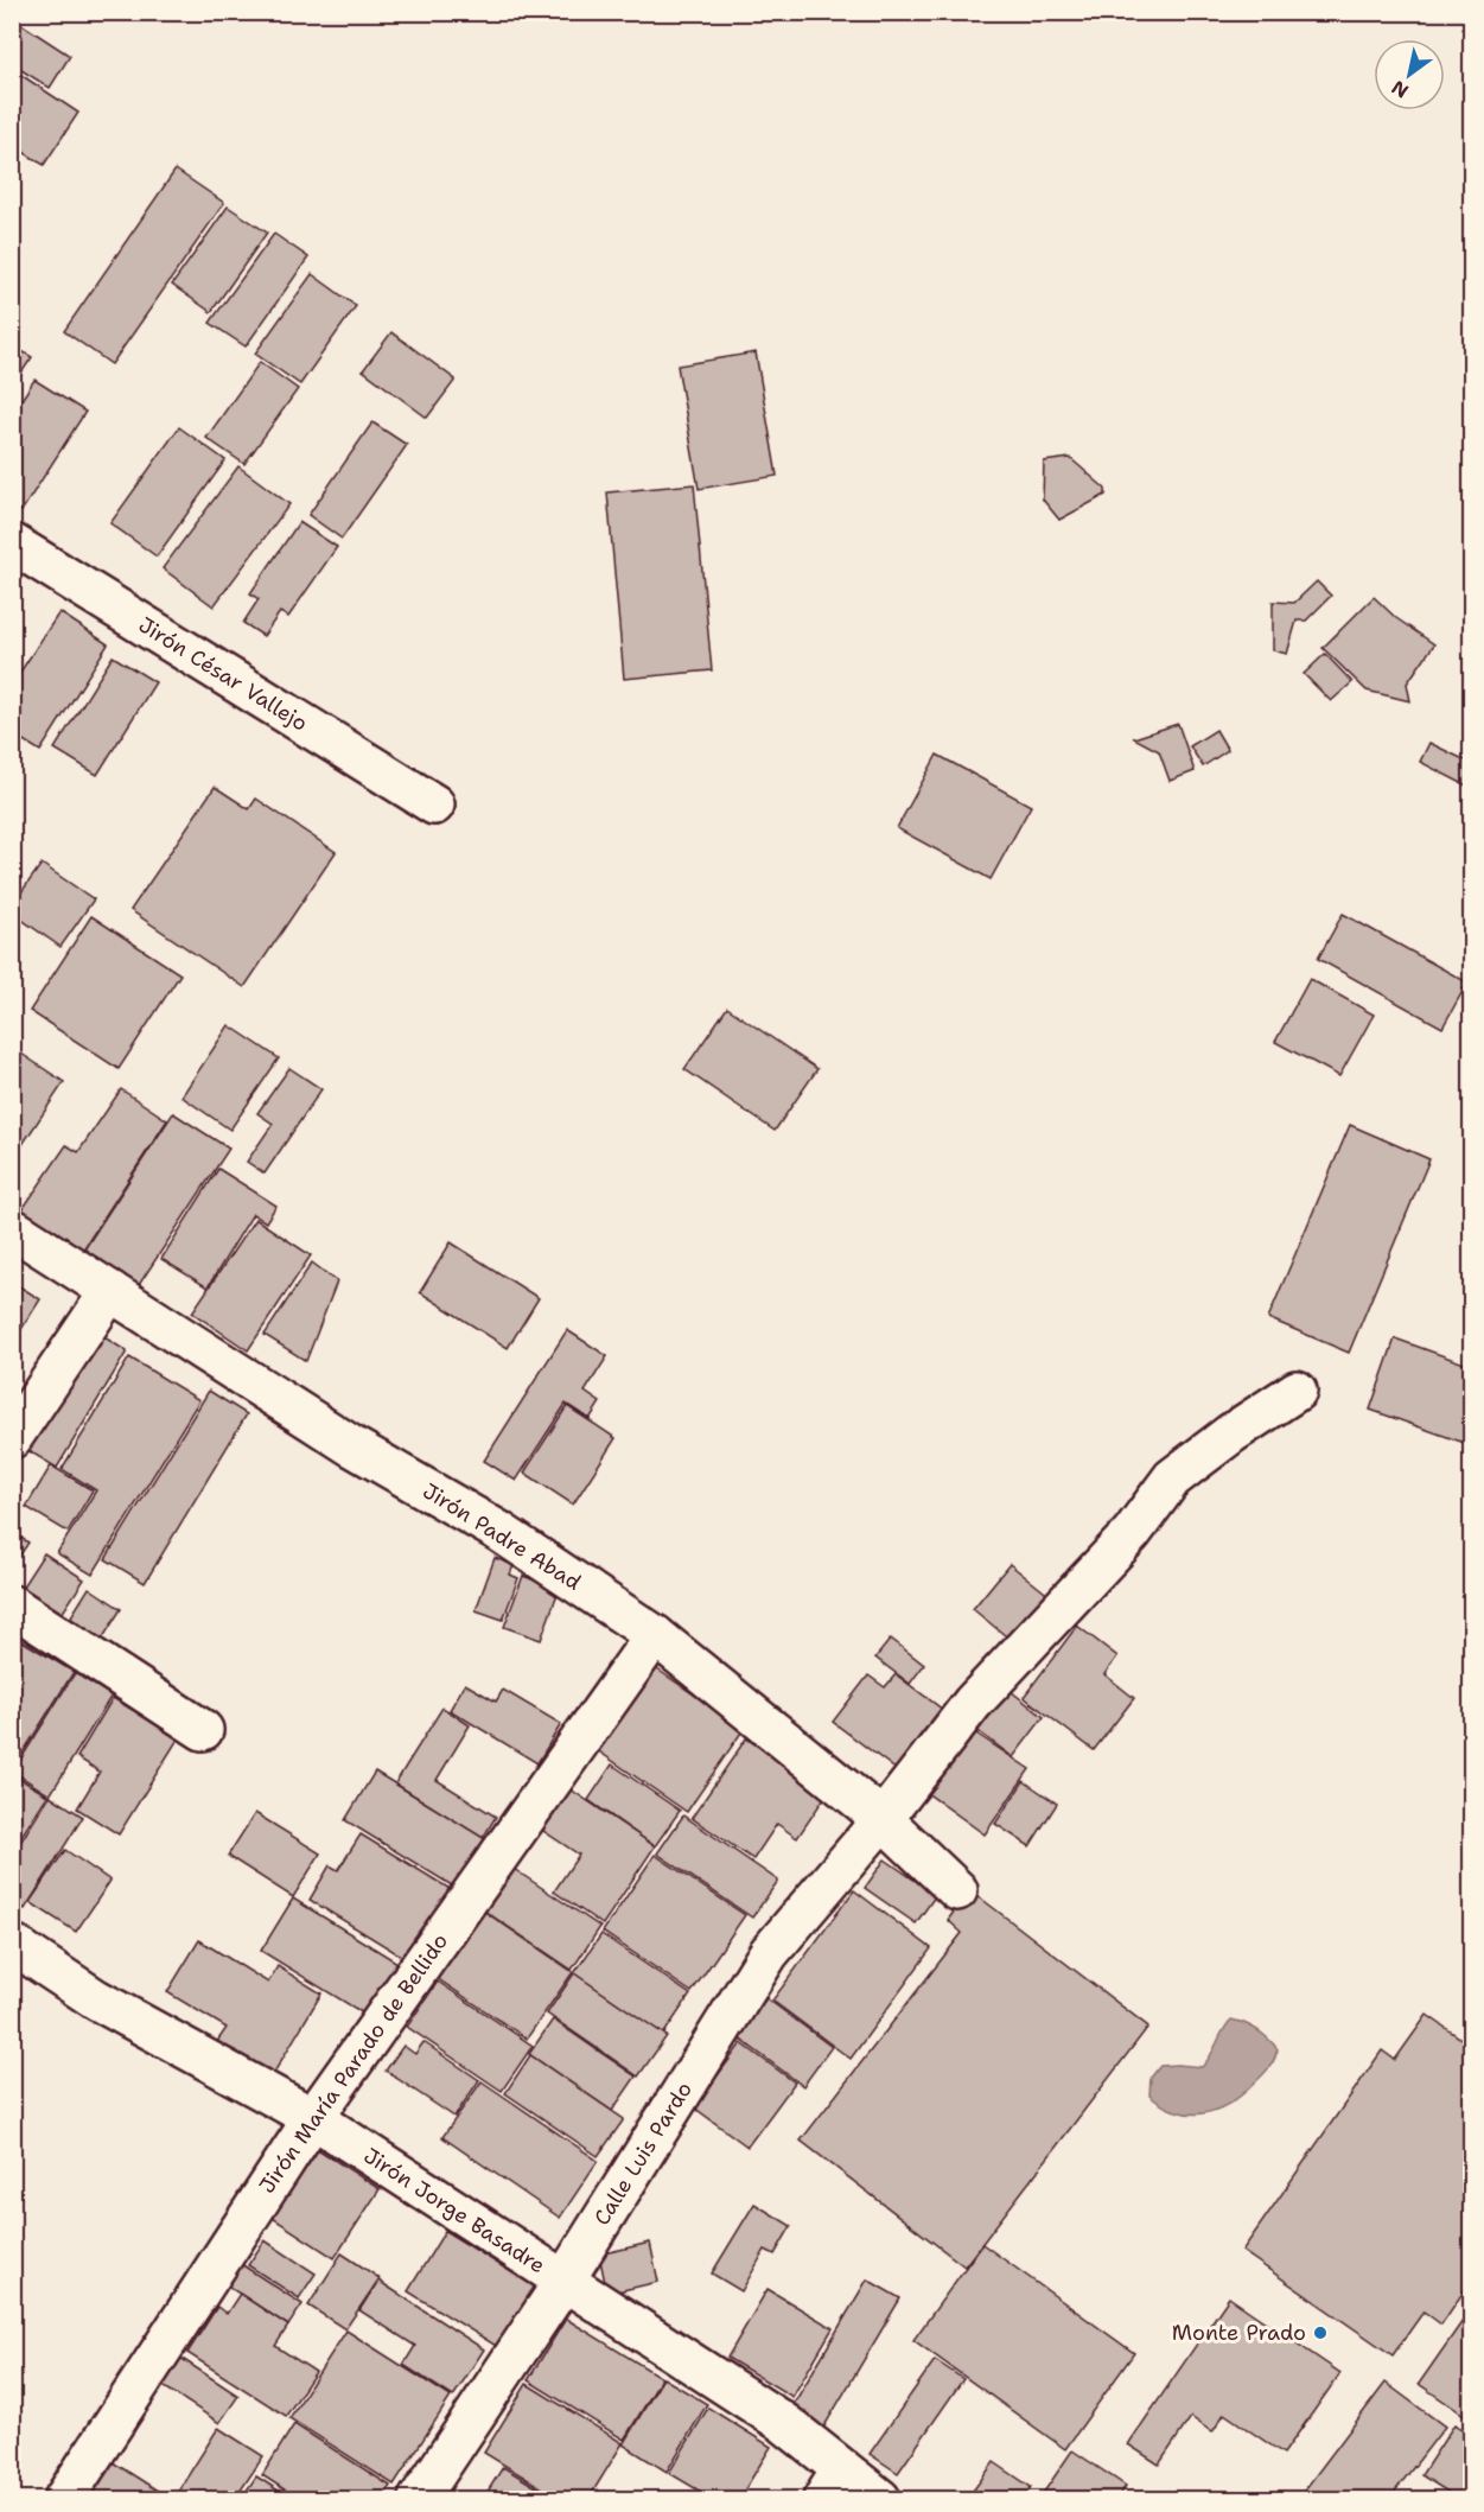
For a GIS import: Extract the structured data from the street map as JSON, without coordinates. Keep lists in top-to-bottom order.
{
  "streets": {
    "street": [
      "Jirón César Vallejo",
      "Jirón Padre Abad",
      "Jirón María Parado de Bellido",
      "Calle Luis Pardo",
      "Jirón Jorge Basadre"
    ]
  },
  "crossings": [
    ["Jirón Padre Abad", "Jirón María Parado de Bellido"],
    ["Jirón Padre Abad", "Calle Luis Pardo"],
    ["Jirón María Parado de Bellido", "Jirón Jorge Basadre"],
    ["Calle Luis Pardo", "Jirón Jorge Basadre"]
  ],
  "places": ["Monte Prado"],
  "north": "bottom left"
}
